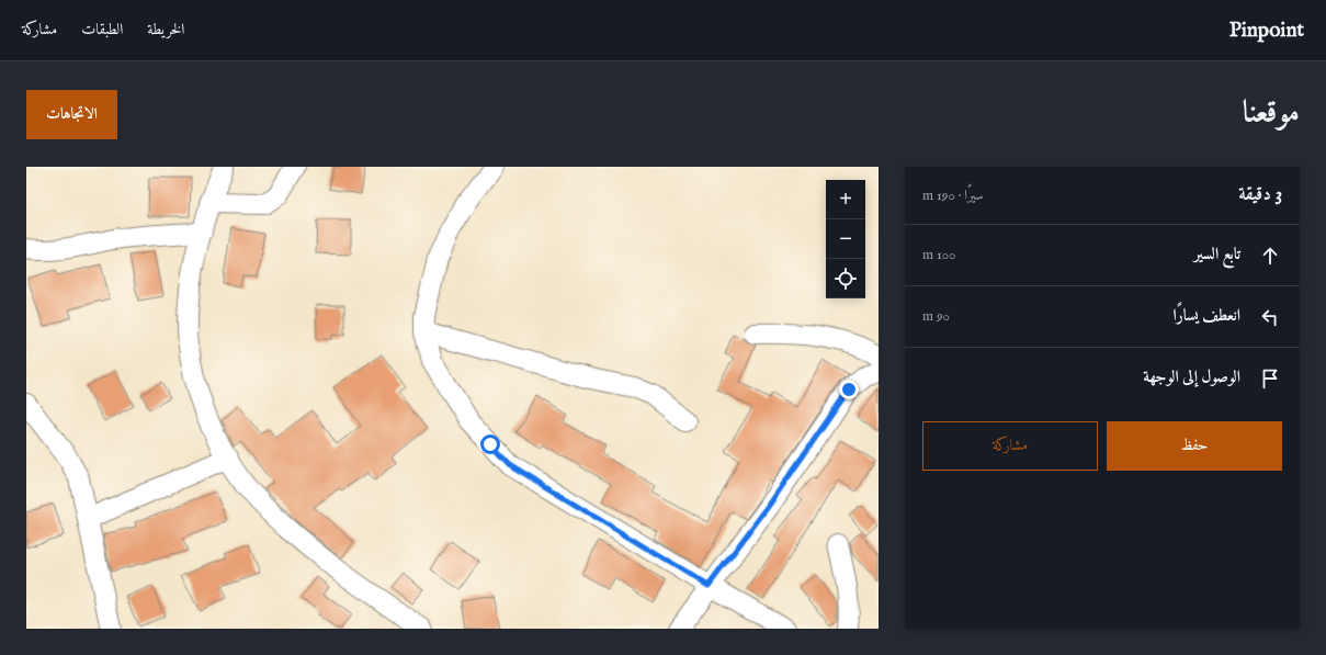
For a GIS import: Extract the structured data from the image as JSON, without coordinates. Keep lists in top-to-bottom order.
{
  "page": {
    "header": "Pinpoint",
    "nav": ["الخريطة", "الطبقات", "مشاركة"],
    "title": "موقعنا",
    "buttons": [
      "الاتجاهات",
      ["حفظ", "مشاركة"]
    ],
    "heading": ["3 دقيقة", "سيرًا · 190 m"],
    "map_buttons": ["+", "−"],
    "list": [
      ["تابع السير", "100 m"],
      ["انعطف يسارًا", "90 m"],
      "الوصول إلى الوجهة"
    ]
  }
}
